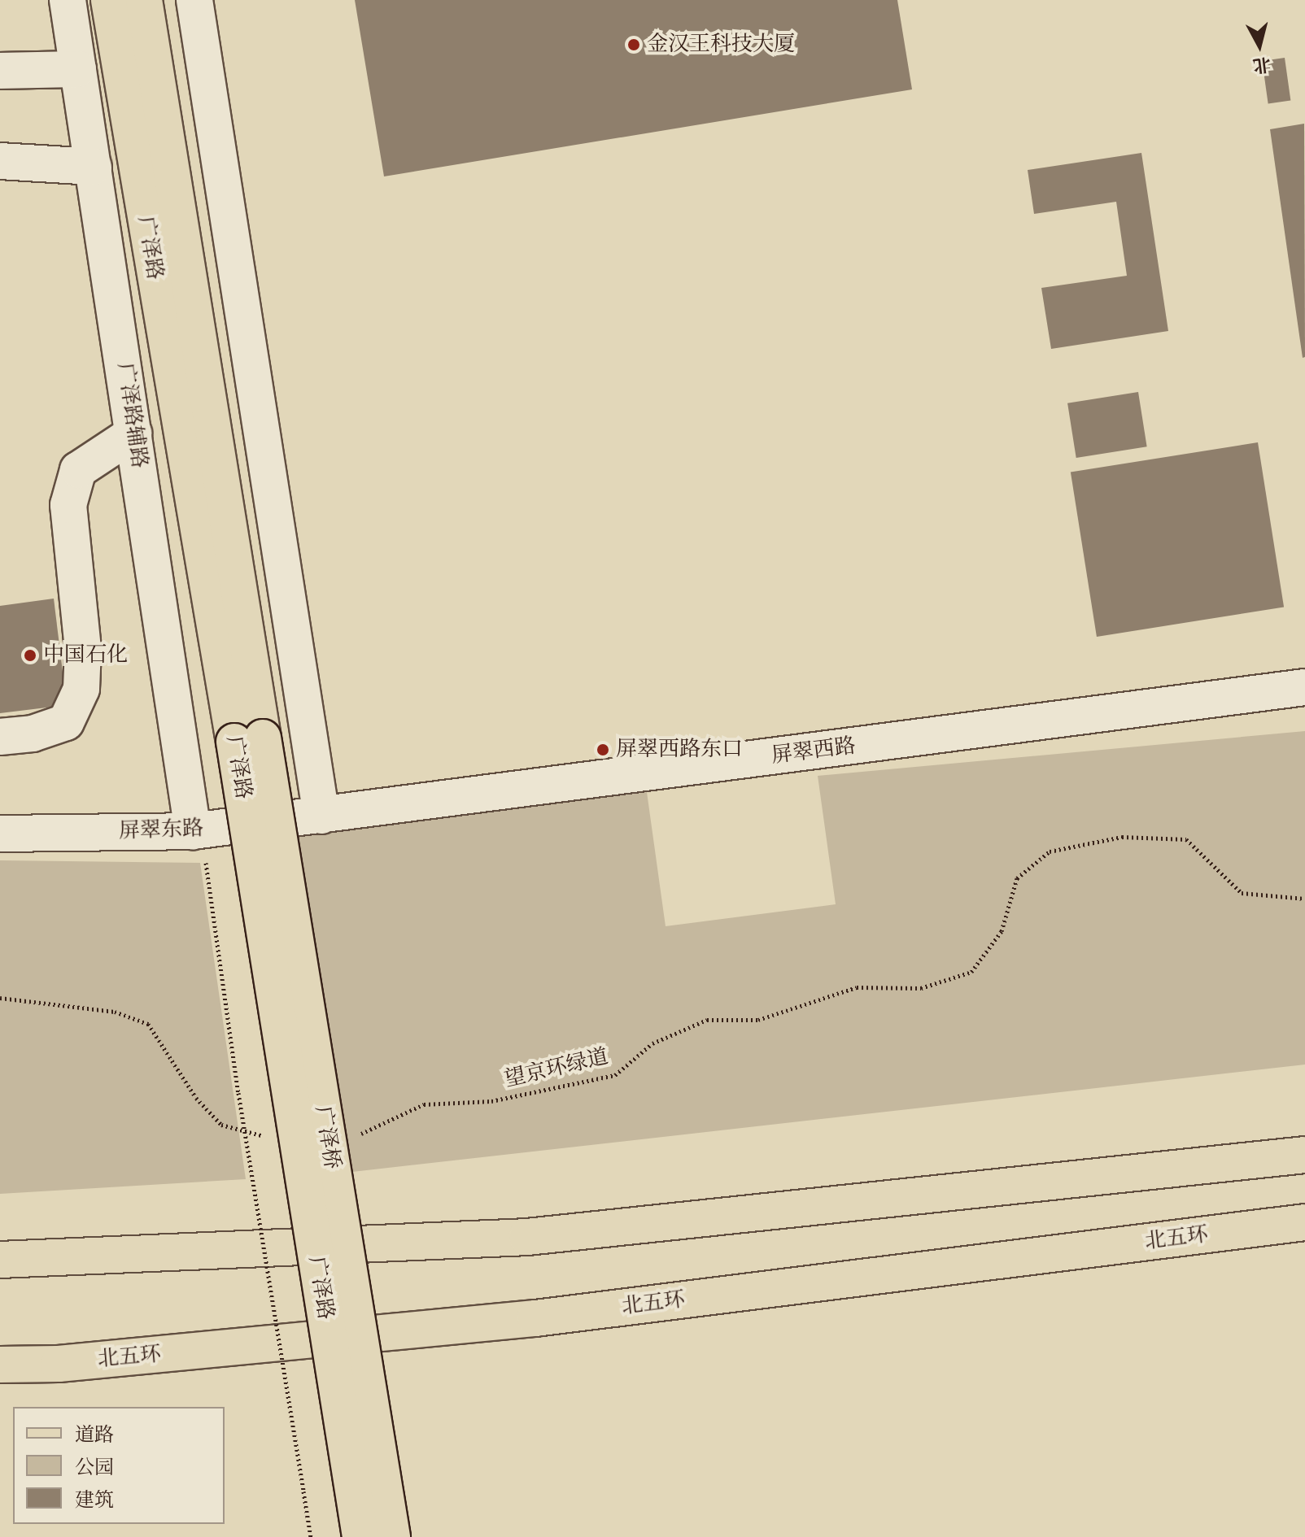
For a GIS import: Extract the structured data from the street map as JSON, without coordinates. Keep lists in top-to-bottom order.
{
  "streets": {
    "main road": ["广泽路", "广泽桥", "北五环"],
    "street": ["广泽路辅路", "屏翠西路", "屏翠东路"],
    "path": ["望京环绿道"]
  },
  "crossings": [
    ["广泽路", "广泽桥"],
    ["广泽路辅路", "屏翠东路"],
    ["屏翠西路", "屏翠东路"]
  ],
  "places": ["金汉王科技大厦", "中国石化", "屏翠西路东口"],
  "legend": ["道路", "公园", "建筑"],
  "north": "bottom"
}
